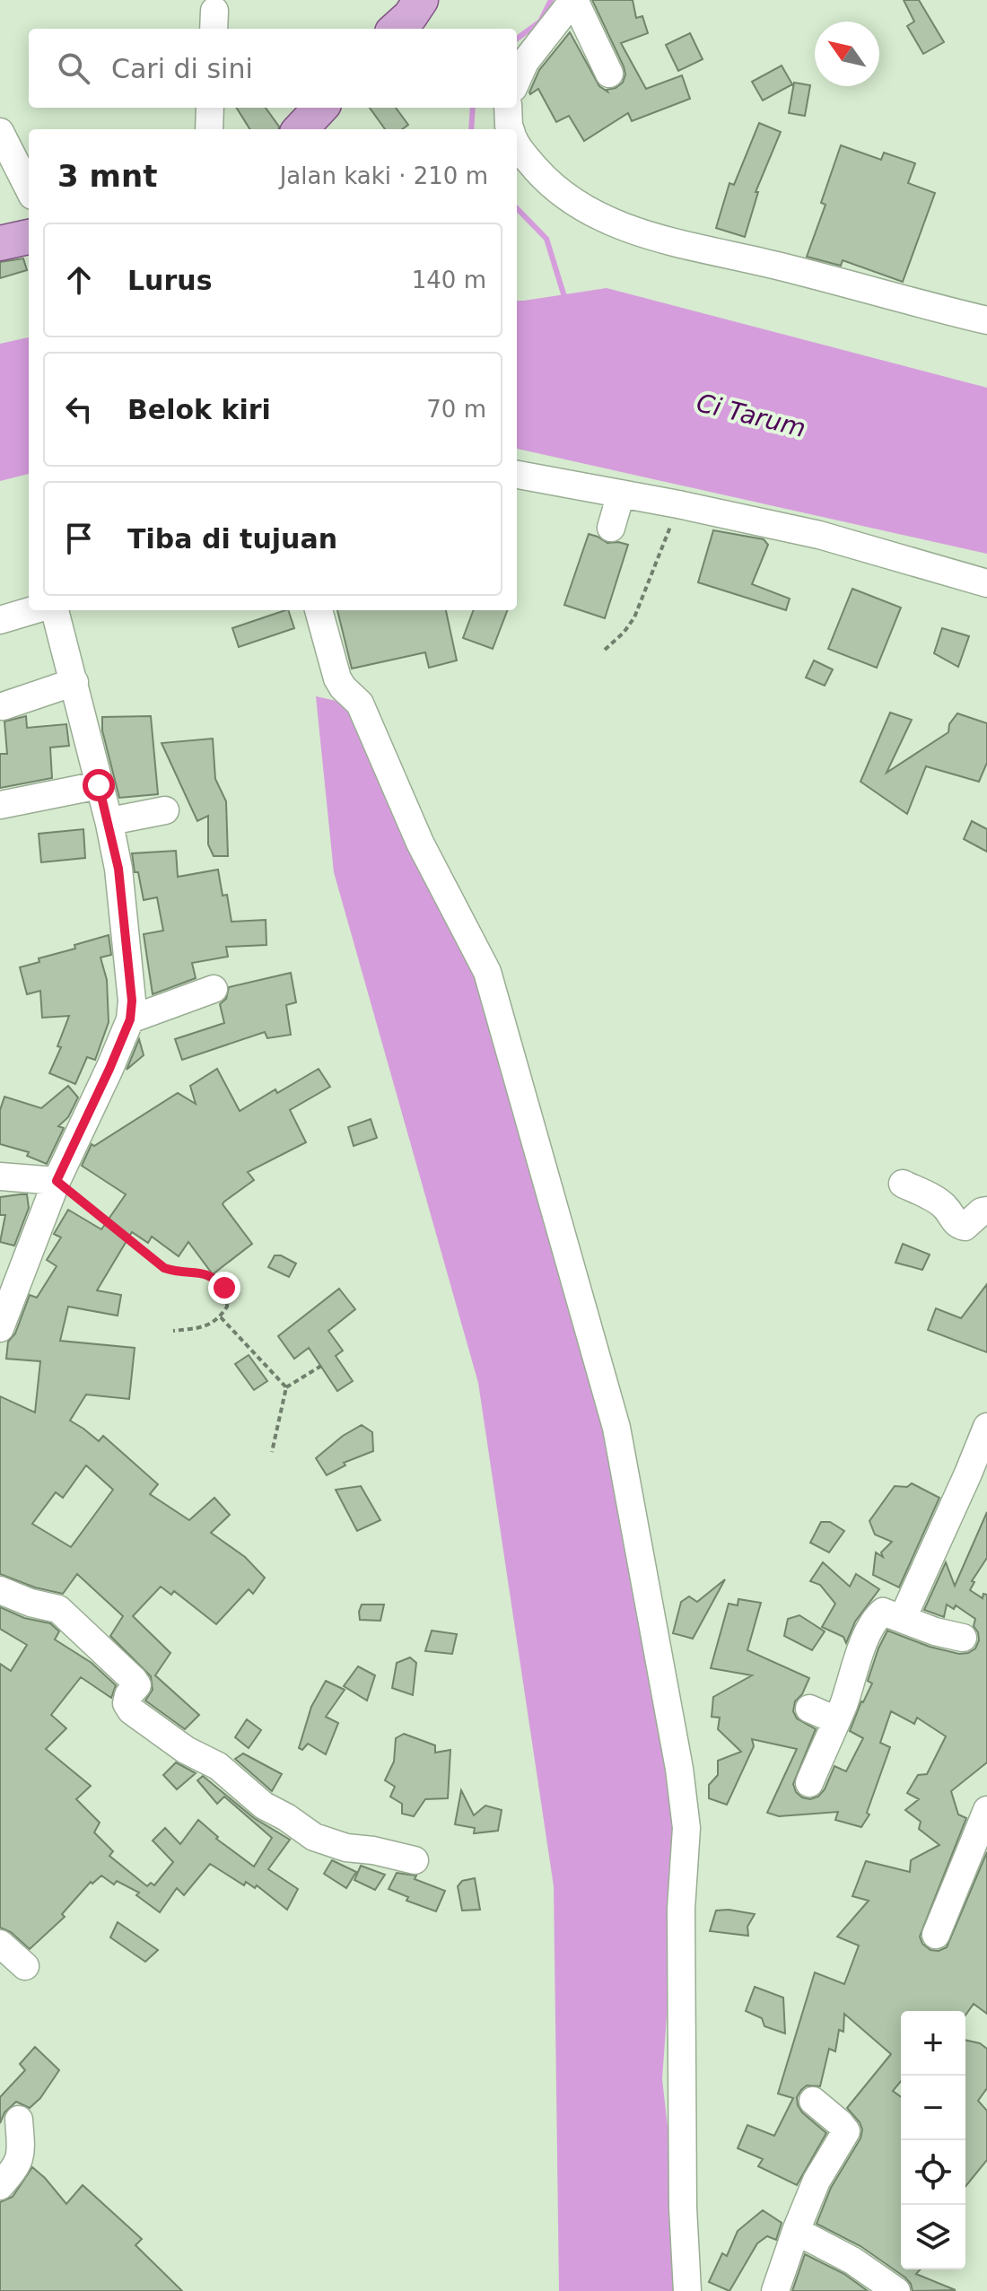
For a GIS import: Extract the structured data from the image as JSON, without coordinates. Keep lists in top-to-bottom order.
{
  "water": ["Ci Tarum"],
  "north": "top left",
  "page": {
    "search": "Cari di sini",
    "heading": ["3 mnt", "Jalan kaki · 210 m"],
    "list": [
      ["Lurus", "140 m"],
      ["Belok kiri", "70 m"],
      "Tiba di tujuan"
    ],
    "map_buttons": ["+", "−"]
  }
}
